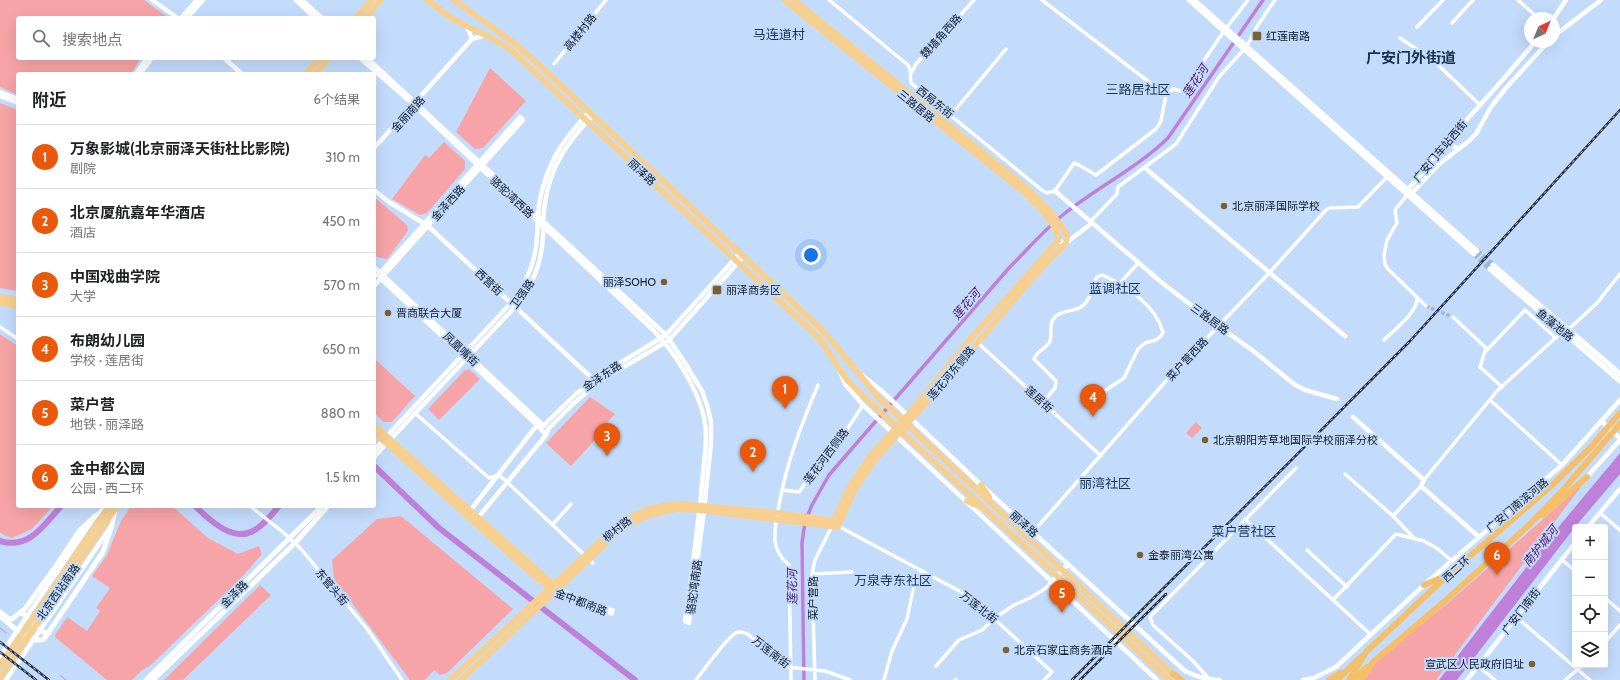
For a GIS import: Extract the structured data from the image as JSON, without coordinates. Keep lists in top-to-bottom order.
{
  "streets": {
    "highway": ["西二环"],
    "main road": [
      "三路居路",
      "丽泽路",
      "鱼藻池路",
      "莲花河东侧路",
      "柳村路",
      "北京西站南路",
      "金泽路",
      "金中都南路"
    ],
    "street": [
      "高楼村路",
      "魏墙角西路",
      "西局东街",
      "金丽南路",
      "广安门车站西街",
      "骆驼湾西路",
      "金泽西路",
      "西营街",
      "卫强路",
      "凤凰嘴街",
      "菜户营西路",
      "金泽东路",
      "莲居街",
      "莲花河西侧路",
      "广安门南滨河路",
      "东管头街",
      "骆驼湾南路",
      "菜户营路",
      "万莲北街",
      "广安门南街",
      "万莲南街"
    ]
  },
  "crossings": [
    ["魏墙角西路", "西局东街"],
    ["西局东街", "三路居路"],
    ["三路居路", "菜户营西路"],
    ["金丽南路", "丽泽路"],
    ["金丽南路", "骆驼湾西路"],
    ["丽泽路", "卫强路"],
    ["丽泽路", "菜户营西路"],
    ["丽泽路", "莲花河东侧路"],
    ["丽泽路", "金泽东路"],
    ["丽泽路", "莲花河西侧路"],
    ["骆驼湾西路", "金泽西路"],
    ["骆驼湾西路", "卫强路"],
    ["骆驼湾西路", "金泽东路"],
    ["骆驼湾西路", "骆驼湾南路"],
    ["金泽西路", "西营街"],
    ["金泽西路", "凤凰嘴街"],
    ["西营街", "卫强路"],
    ["西营街", "金泽东路"],
    ["卫强路", "凤凰嘴街"],
    ["卫强路", "金中都南路"],
    ["凤凰嘴街", "金泽东路"],
    ["菜户营西路", "莲居街"],
    ["莲花河东侧路", "莲居街"],
    ["莲花河东侧路", "柳村路"],
    ["莲花河东侧路", "菜户营路"],
    ["莲花河东侧路", "万莲北街"],
    ["金泽东路", "骆驼湾南路"],
    ["柳村路", "骆驼湾南路"],
    ["柳村路", "菜户营路"],
    ["柳村路", "金中都南路"],
    ["柳村路", "万莲北街"],
    ["东管头街", "金泽路"],
    ["菜户营路", "万莲北街"],
    ["菜户营路", "万莲南街"]
  ],
  "districts": [
    "马连道村",
    "广安门外街道",
    "三路居社区",
    "蓝调社区",
    "丽湾社区",
    "菜户营社区",
    "万泉寺东社区"
  ],
  "water": ["莲花河", "南护城河"],
  "places": {
    "transit": ["红莲南路", "丽泽商务区"],
    "other": [
      "北京丽泽国际学校",
      "丽泽SOHO",
      "晋商联合大厦",
      "北京朝阳芳草地国际学校丽泽分校",
      "金泰丽湾公寓",
      "北京石家庄商务酒店",
      "宣武区人民政府旧址"
    ]
  },
  "north": "top right",
  "page": {
    "search": "搜索地点",
    "heading": ["附近", "6个结果"],
    "list": [
      {
        "mark": "1",
        "name": "万象影城(北京丽泽天街杜比影院)",
        "note": "剧院",
        "value": "310 m"
      },
      {
        "mark": "2",
        "name": "北京厦航嘉年华酒店",
        "note": "酒店",
        "value": "450 m"
      },
      {
        "mark": "3",
        "name": "中国戏曲学院",
        "note": "大学",
        "value": "570 m"
      },
      {
        "mark": "4",
        "name": "布朗幼儿园",
        "note": "学校 · 莲居街",
        "value": "650 m"
      },
      {
        "mark": "5",
        "name": "菜户营",
        "note": "地铁 · 丽泽路",
        "value": "880 m"
      },
      {
        "mark": "6",
        "name": "金中都公园",
        "note": "公园 · 西二环",
        "value": "1.5 km"
      }
    ],
    "pins": [
      "1",
      "4",
      "3",
      "2",
      "6",
      "5"
    ],
    "map_buttons": ["+", "−"]
  }
}
